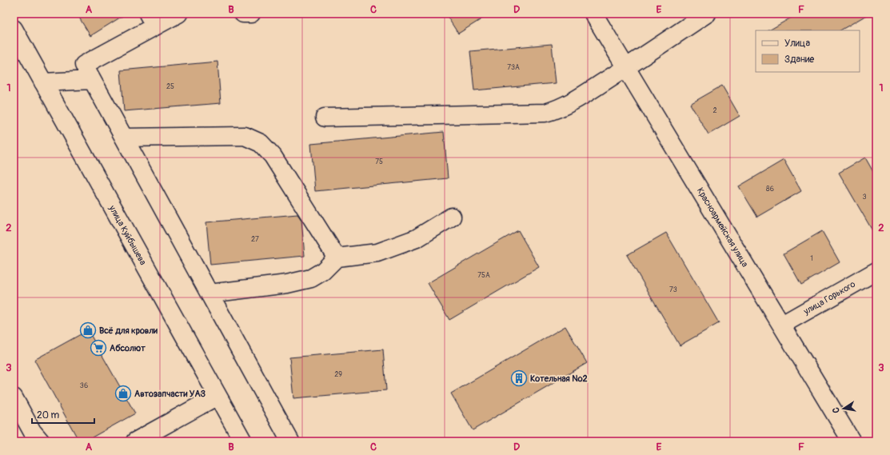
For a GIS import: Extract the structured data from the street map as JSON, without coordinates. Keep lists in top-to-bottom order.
{
  "streets": {
    "street": ["Красноармейская улица", "улица Куйбышева", "улица Горького"]
  },
  "crossings": [
    ["Красноармейская улица", "улица Горького"]
  ],
  "places": {
    "shop": ["Всё для кровли", "Автозапчасти УАЗ"],
    "supermarket": ["Абсолют"],
    "building": ["Котельная №2"]
  },
  "house_numbers": [
    "73А",
    "25",
    "2",
    "75",
    "86",
    "3",
    "27",
    "1",
    "75А",
    "73",
    "29",
    "36"
  ],
  "legend": ["Улица", "Здание"],
  "scale_bar": "20 m",
  "north": "left",
  "grid": {
    "columns": [
      "A",
      "B",
      "C",
      "D",
      "E",
      "F"
    ],
    "rows": ["1", "2", "3"]
  }
}
